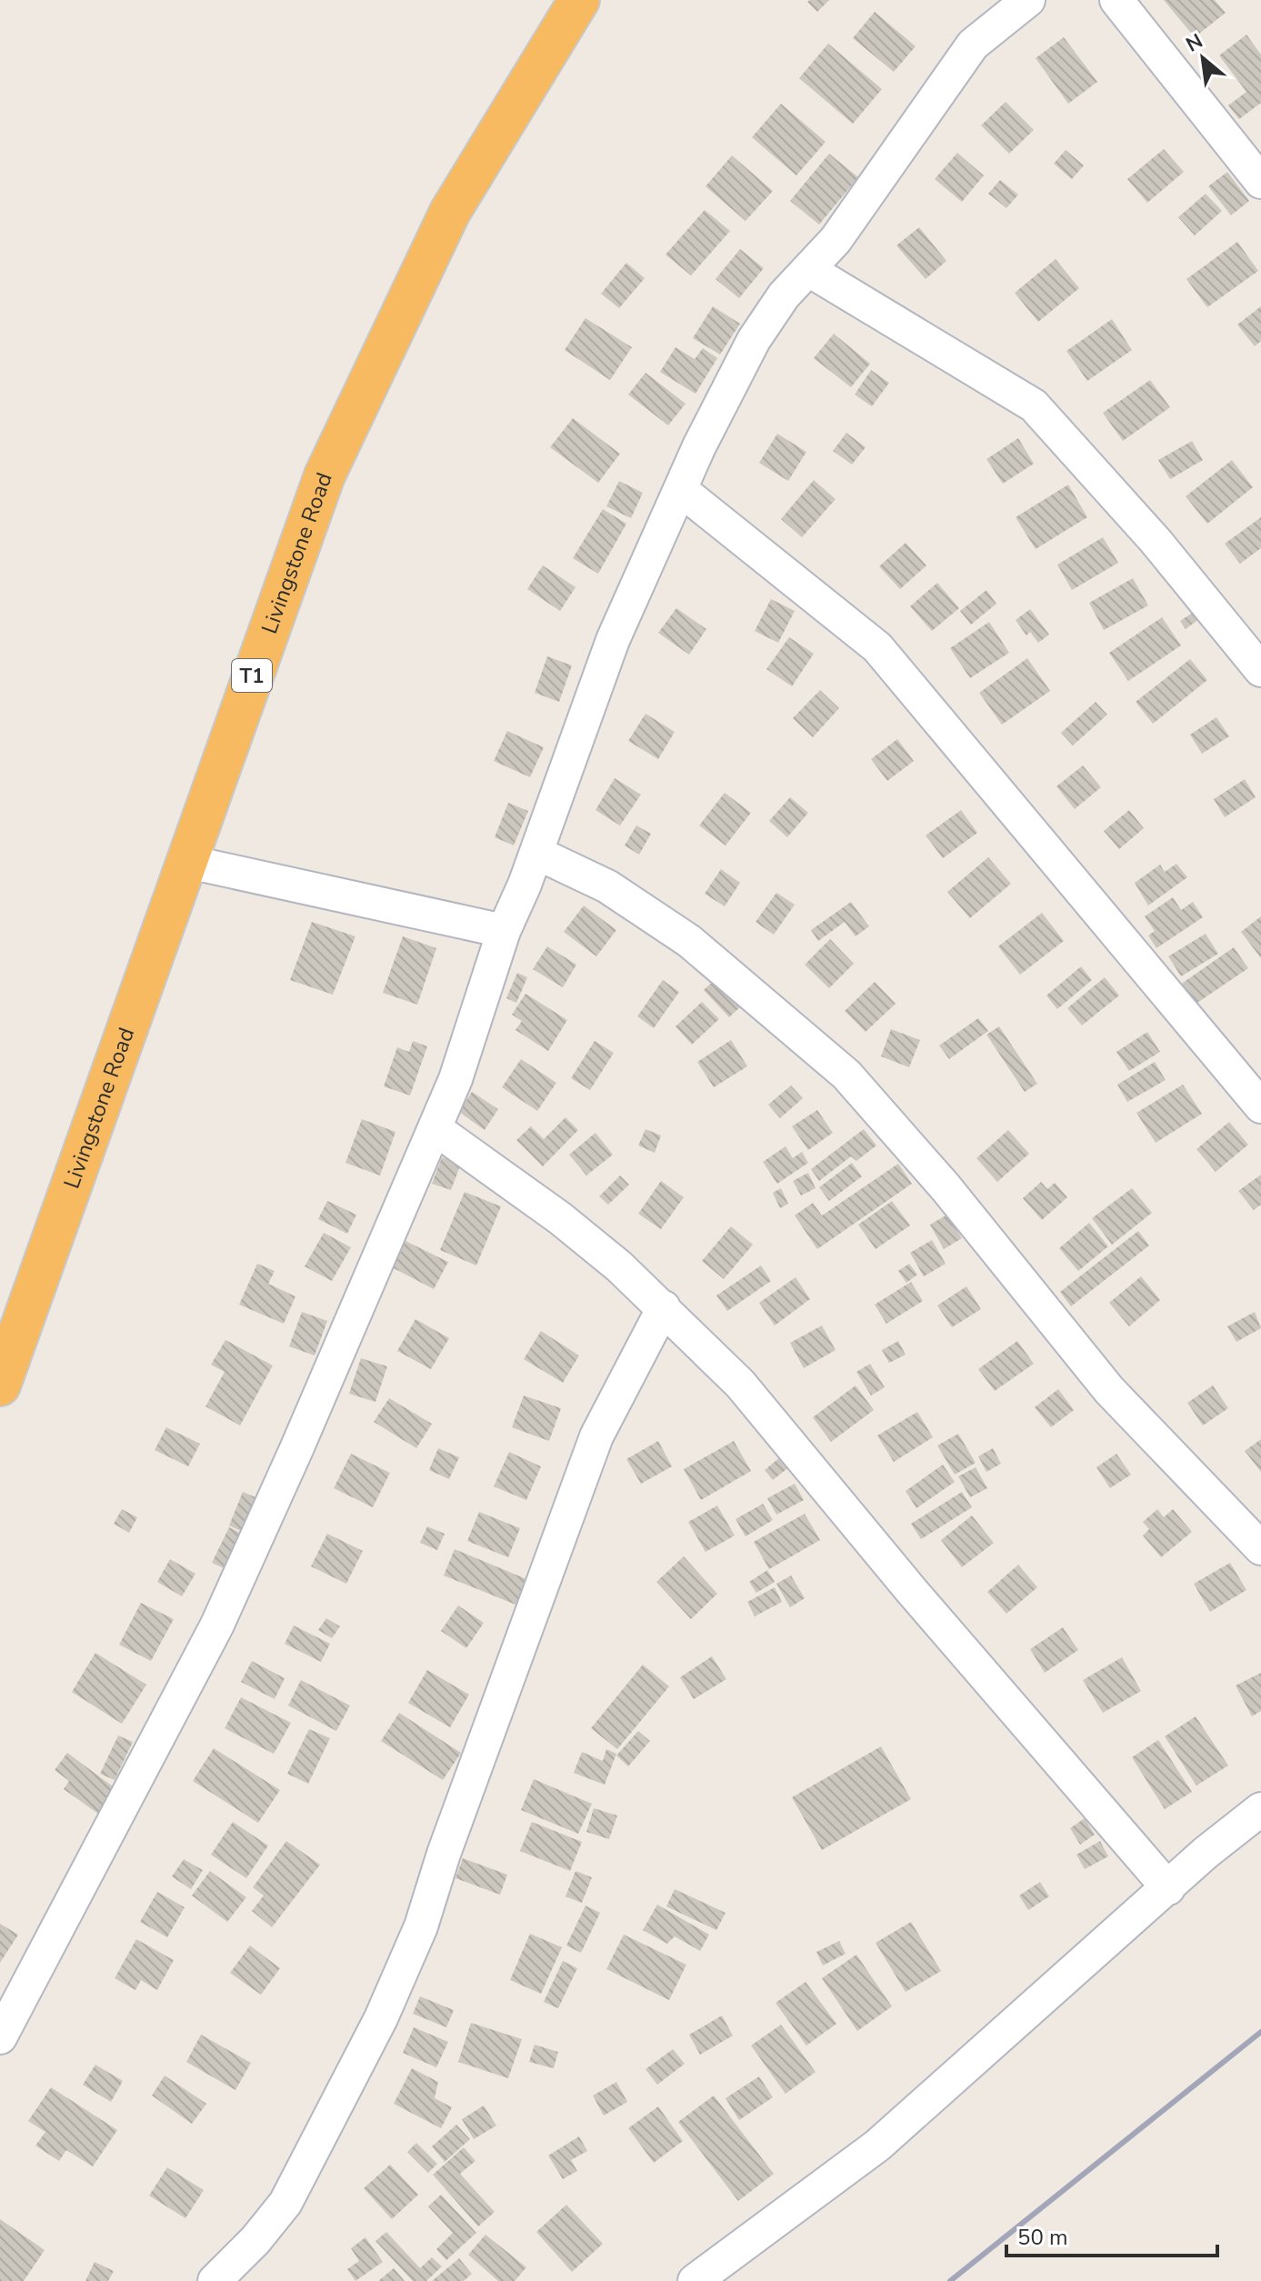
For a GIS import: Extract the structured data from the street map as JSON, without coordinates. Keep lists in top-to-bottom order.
{
  "streets": {
    "highway": ["Livingstone Road", "T1"]
  },
  "scale_bar": "50 m",
  "north": "top left"
}
